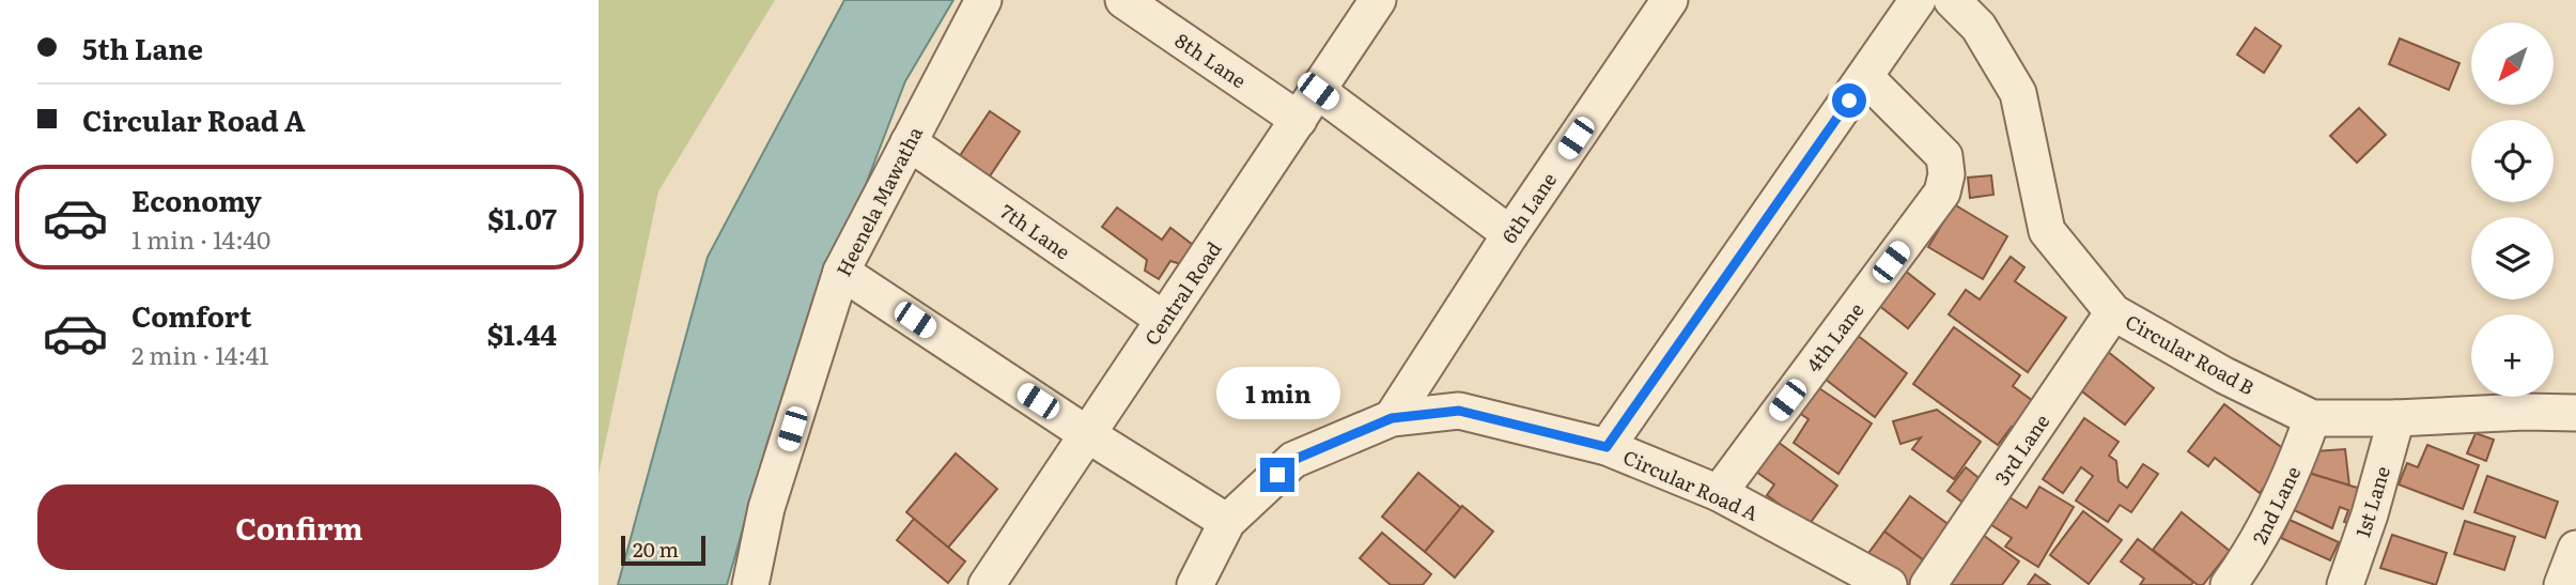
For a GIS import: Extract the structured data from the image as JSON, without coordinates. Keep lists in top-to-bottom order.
{
  "streets": {
    "street": [
      "8th Lane",
      "Heenela Mawatha",
      "6th Lane",
      "7th Lane",
      "Central Road",
      "4th Lane",
      "Circular Road B",
      "3rd Lane",
      "Circular Road A",
      "1st Lane",
      "2nd Lane"
    ]
  },
  "crossings": [
    ["8th Lane", "Central Road"],
    ["Heenela Mawatha", "7th Lane"],
    ["6th Lane", "Circular Road A"],
    ["7th Lane", "Central Road"],
    ["4th Lane", "Circular Road A"],
    ["Circular Road B", "3rd Lane"],
    ["Circular Road B", "1st Lane"],
    ["Circular Road B", "2nd Lane"]
  ],
  "scale_bar": "20 m",
  "north": "bottom left",
  "page": {
    "banner": ["5th Lane", "Circular Road A"],
    "map_buttons": "+",
    "list": [
      {
        "name": "Economy",
        "note": "1 min · 14:40",
        "value": "$1.07"
      },
      {
        "name": "Comfort",
        "note": "2 min · 14:41",
        "value": "$1.44"
      }
    ],
    "bubble": "1 min",
    "buttons": "Confirm",
    "scale": "20 m"
  }
}
